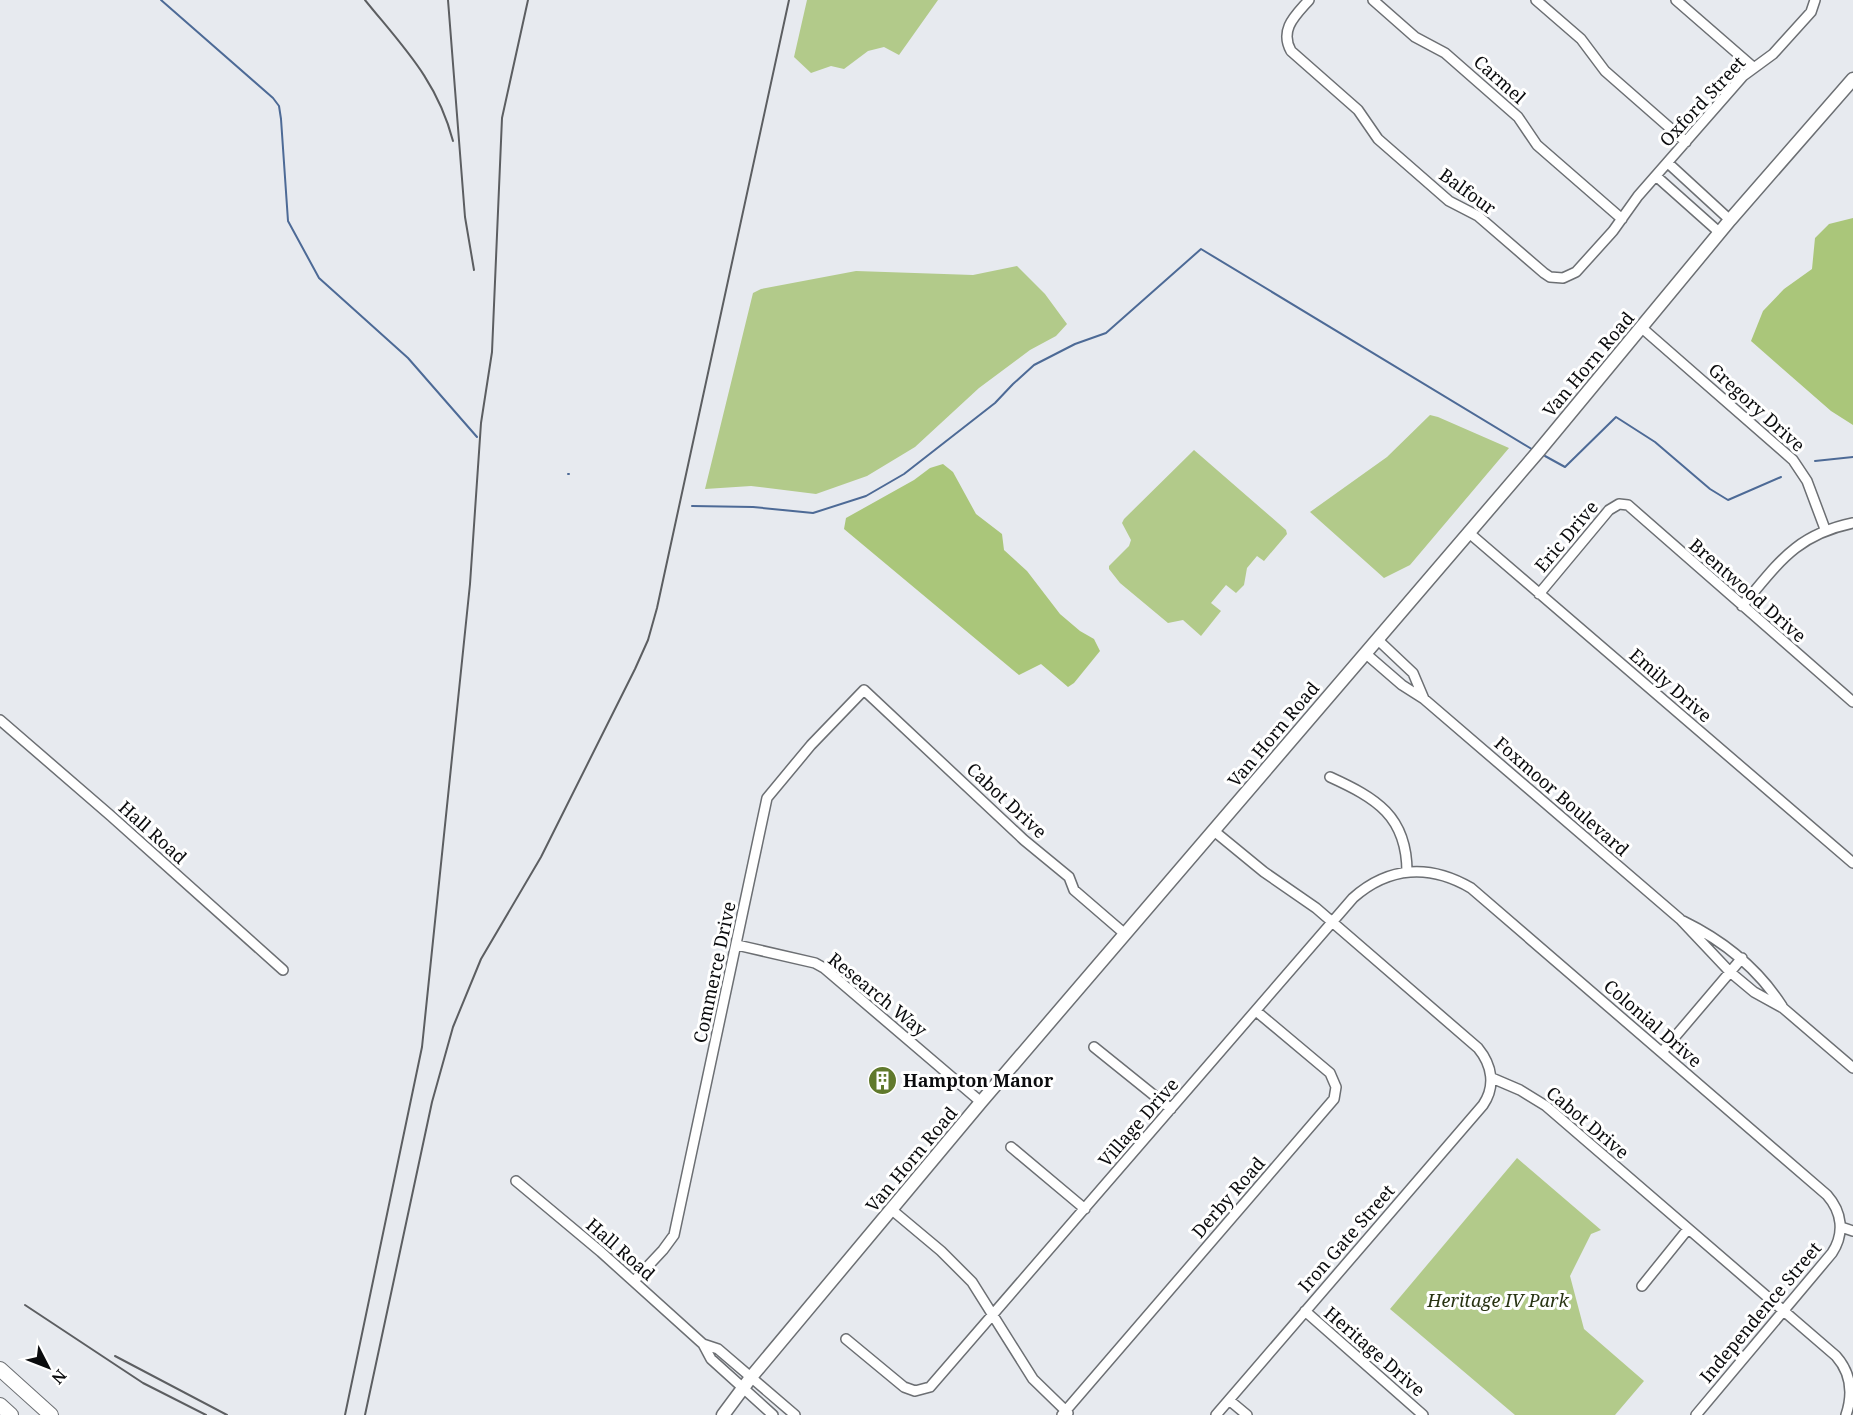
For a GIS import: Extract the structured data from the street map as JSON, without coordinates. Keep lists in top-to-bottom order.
{
  "streets": {
    "main road": ["Van Horn Road"],
    "street": [
      "Carmel",
      "Oxford Street",
      "Balfour",
      "Gregory Drive",
      "Eric Drive",
      "Brentwood Drive",
      "Emily Drive",
      "Foxmoor Boulevard",
      "Cabot Drive",
      "Hall Road",
      "Commerce Drive",
      "Research Way",
      "Colonial Drive",
      "Village Drive",
      "Derby Road",
      "Iron Gate Street",
      "Independence Street",
      "Heritage Drive"
    ]
  },
  "crossings": [
    ["Carmel", "Balfour"],
    ["Oxford Street", "Balfour"],
    ["Oxford Street", "Van Horn Road"],
    ["Van Horn Road", "Gregory Drive"],
    ["Van Horn Road", "Emily Drive"],
    ["Van Horn Road", "Foxmoor Boulevard"],
    ["Van Horn Road", "Cabot Drive"],
    ["Van Horn Road", "Hall Road"],
    ["Van Horn Road", "Research Way"],
    ["Eric Drive", "Brentwood Drive"],
    ["Eric Drive", "Emily Drive"],
    ["Cabot Drive", "Commerce Drive"],
    ["Cabot Drive", "Iron Gate Street"],
    ["Cabot Drive", "Independence Street"],
    ["Hall Road", "Commerce Drive"],
    ["Commerce Drive", "Research Way"],
    ["Colonial Drive", "Village Drive"],
    ["Colonial Drive", "Independence Street"],
    ["Village Drive", "Derby Road"],
    ["Iron Gate Street", "Heritage Drive"]
  ],
  "parks": ["Heritage IV Park"],
  "places": {
    "building": ["Hampton Manor"]
  },
  "north": "bottom right"
}
